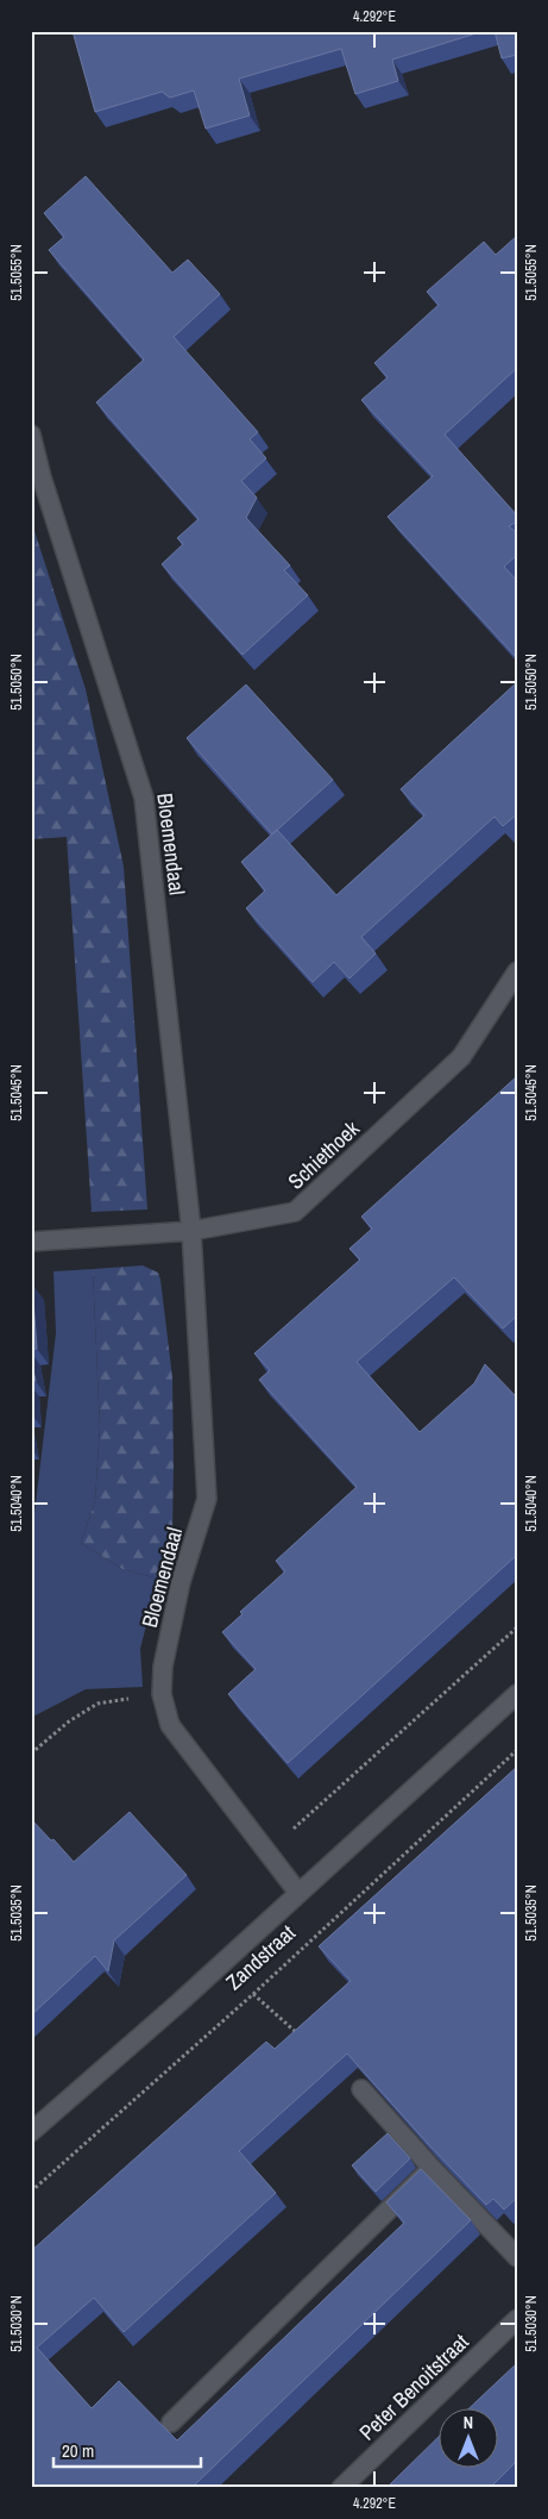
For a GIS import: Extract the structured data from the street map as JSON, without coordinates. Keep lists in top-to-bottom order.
{
  "streets": {
    "street": [
      "Bloemendaal",
      "Schiethoek",
      "Zandstraat",
      "Peter Benoitstraat"
    ]
  },
  "crossings": [
    ["Bloemendaal", "Schiethoek"],
    ["Bloemendaal", "Zandstraat"]
  ],
  "scale_bar": "20 m",
  "north": "top",
  "coordinates": [
    "4.292°E",
    "51.5055°N",
    "51.5050°N",
    "51.5045°N",
    "51.5040°N",
    "51.5035°N",
    "51.5030°N"
  ]
}
